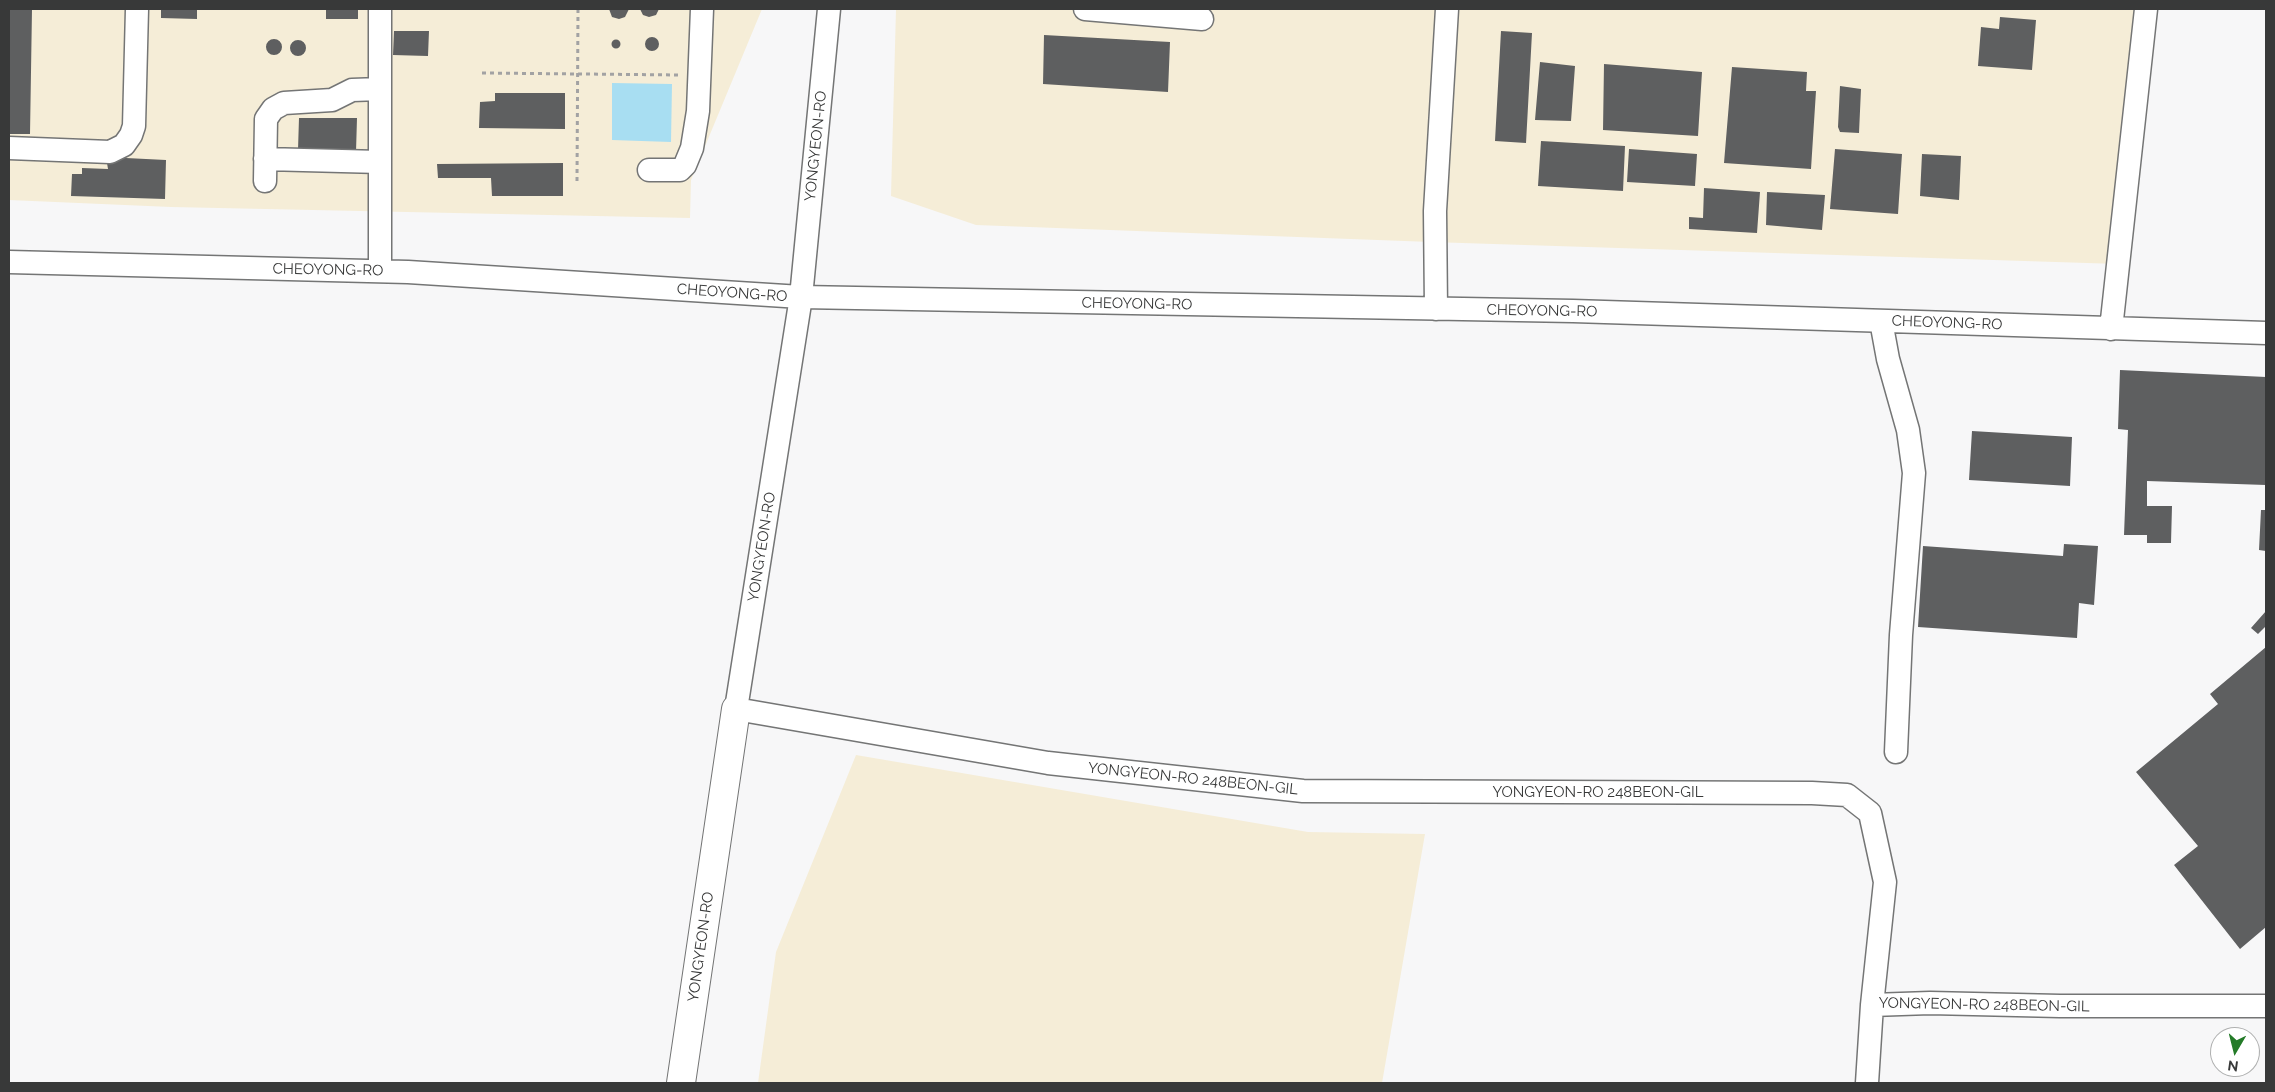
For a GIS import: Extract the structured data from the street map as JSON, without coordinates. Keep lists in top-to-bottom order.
{
  "streets": {
    "main road": ["YONGYEON-RO"],
    "street": ["CHEOYONG-RO", "YONGYEON-RO 248BEON-GIL"]
  },
  "crossings": [
    ["YONGYEON-RO", "CHEOYONG-RO"],
    ["YONGYEON-RO", "YONGYEON-RO 248BEON-GIL"]
  ],
  "north": "bottom"
}
